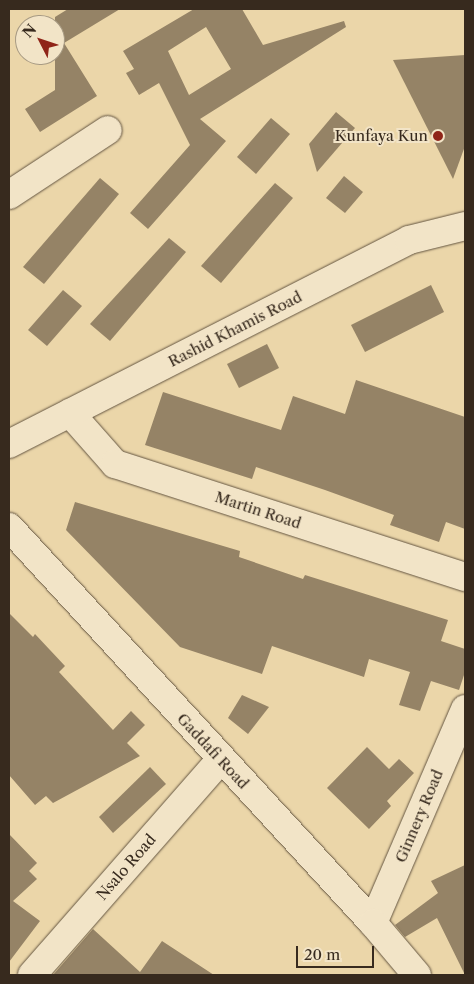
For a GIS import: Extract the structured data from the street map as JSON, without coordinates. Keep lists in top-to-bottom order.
{
  "streets": {
    "street": [
      "Rashid Khamis Road",
      "Martin Road",
      "Gaddafi Road",
      "Ginnery Road",
      "Nsalo Road"
    ]
  },
  "crossings": [
    ["Rashid Khamis Road", "Martin Road"],
    ["Gaddafi Road", "Ginnery Road"],
    ["Gaddafi Road", "Nsalo Road"]
  ],
  "places": ["Kunfaya Kun"],
  "scale_bar": "20 m",
  "north": "top left"
}
